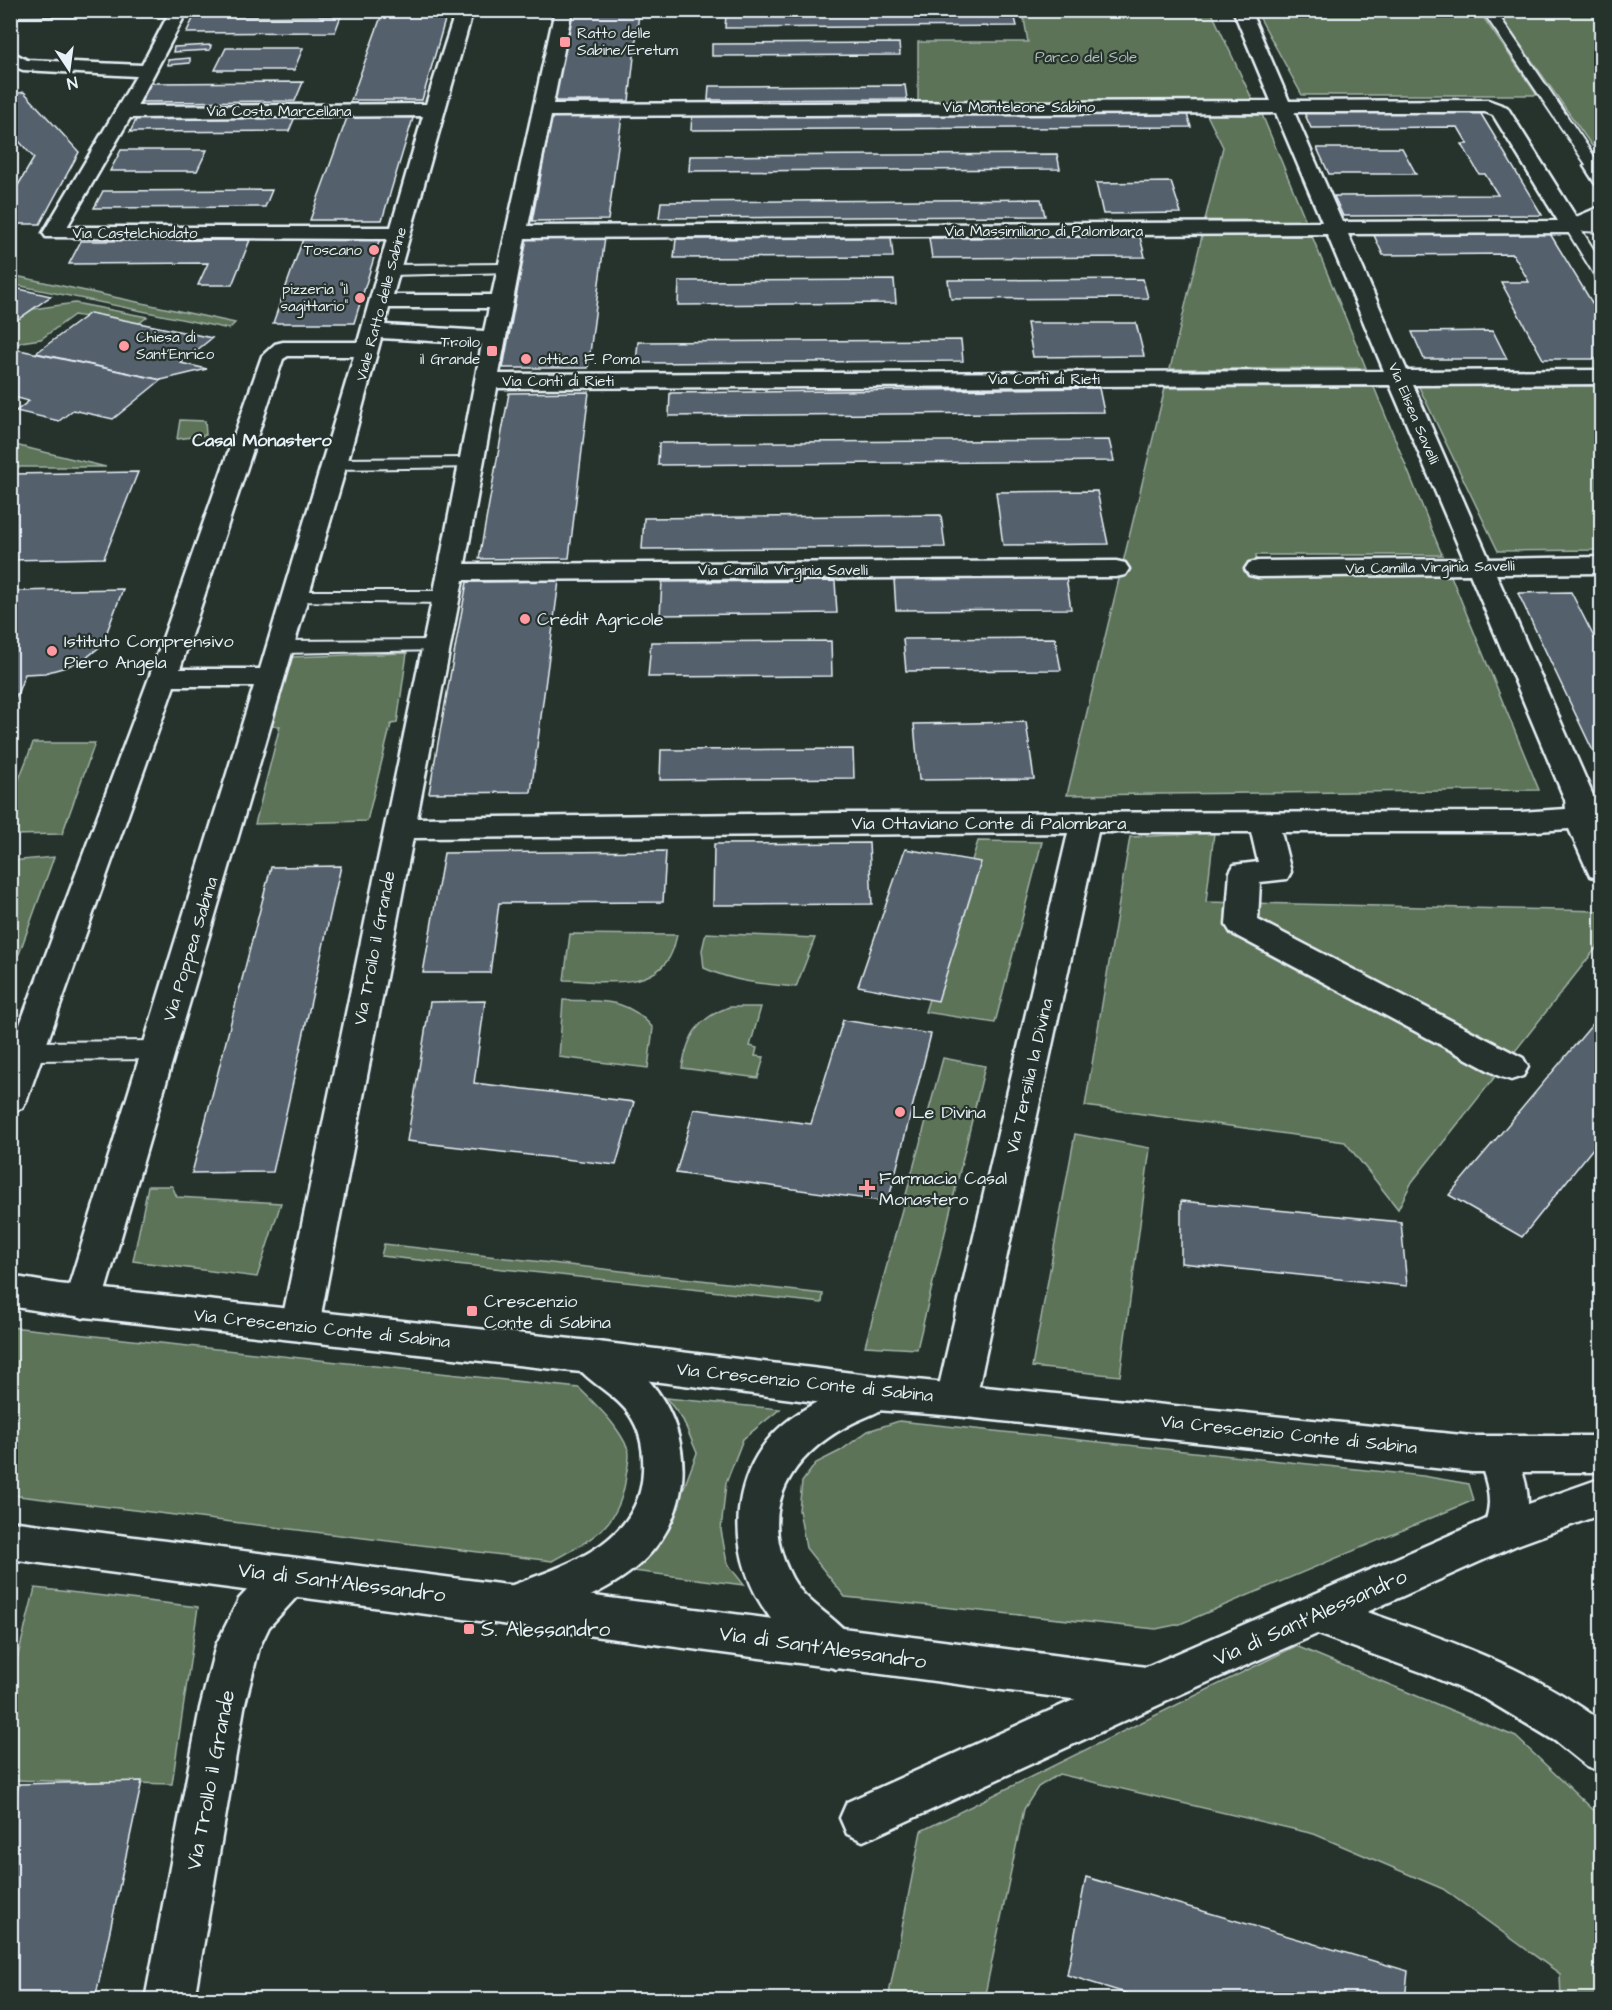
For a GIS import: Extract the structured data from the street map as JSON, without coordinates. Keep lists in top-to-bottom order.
{
  "streets": {
    "street": [
      "Via Monteleone Sabino",
      "Via Costa Marcellana",
      "Via Massimiliano di Palombara",
      "Via Castelchiodato",
      "Viale Ratto delle Sabine",
      "Via Conti di Rieti",
      "Via Elisea Savelli",
      "Via Camilla Virginia Savelli",
      "Via Ottaviano Conte di Palombara",
      "Via Troilo il Grande",
      "Via Poppea Sabina",
      "Via Tersilia la Divina",
      "Via Crescenzio Conte di Sabina",
      "Via di Sant'Alessandro",
      "Via Trollo il Grande"
    ]
  },
  "crossings": [
    ["Via Monteleone Sabino", "Via Massimiliano di Palombara"],
    ["Via Monteleone Sabino", "Via Elisea Savelli"],
    ["Via Costa Marcellana", "Via Castelchiodato"],
    ["Via Costa Marcellana", "Viale Ratto delle Sabine"],
    ["Via Massimiliano di Palombara", "Via Elisea Savelli"],
    ["Via Castelchiodato", "Viale Ratto delle Sabine"],
    ["Viale Ratto delle Sabine", "Via Poppea Sabina"],
    ["Via Conti di Rieti", "Via Elisea Savelli"],
    ["Via Elisea Savelli", "Via Camilla Virginia Savelli"],
    ["Via Elisea Savelli", "Via Ottaviano Conte di Palombara"],
    ["Via Camilla Virginia Savelli", "Via Troilo il Grande"],
    ["Via Ottaviano Conte di Palombara", "Via Troilo il Grande"],
    ["Via Ottaviano Conte di Palombara", "Via Tersilia la Divina"],
    ["Via Troilo il Grande", "Via Crescenzio Conte di Sabina"],
    ["Via Poppea Sabina", "Via Crescenzio Conte di Sabina"],
    ["Via Tersilia la Divina", "Via Crescenzio Conte di Sabina"],
    ["Via di Sant'Alessandro", "Via Trollo il Grande"]
  ],
  "districts": ["Casal Monastero"],
  "parks": ["Parco del Sole"],
  "places": {
    "transit": [
      "Ratto delle Sabine/Eretum",
      "Troilo il Grande",
      "Crescenzio Conte di Sabina",
      "S. Alessandro"
    ],
    "other": [
      "Toscano",
      "pizzeria \"il sagittario\"",
      "Chiesa di Sant'Enrico",
      "ottica F. Poma",
      "Crédit Agricole",
      "Istituto Comprensivo Piero Angela",
      "Le Divina"
    ],
    "health": ["Farmacia Casal Monastero"]
  },
  "north": "bottom"
}
